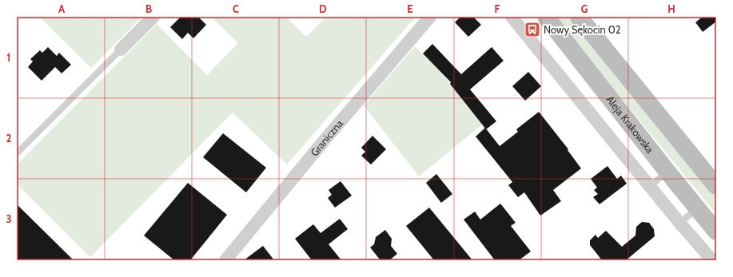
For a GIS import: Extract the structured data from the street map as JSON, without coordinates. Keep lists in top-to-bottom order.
{
  "streets": {
    "main road": ["Aleja Krakowska"],
    "street": ["Graniczna"]
  },
  "places": {
    "bus stop": ["Nowy Sękocin 02"]
  },
  "grid": {
    "columns": [
      "A",
      "B",
      "C",
      "D",
      "E",
      "F",
      "G",
      "H"
    ],
    "rows": ["1", "2", "3"]
  }
}
